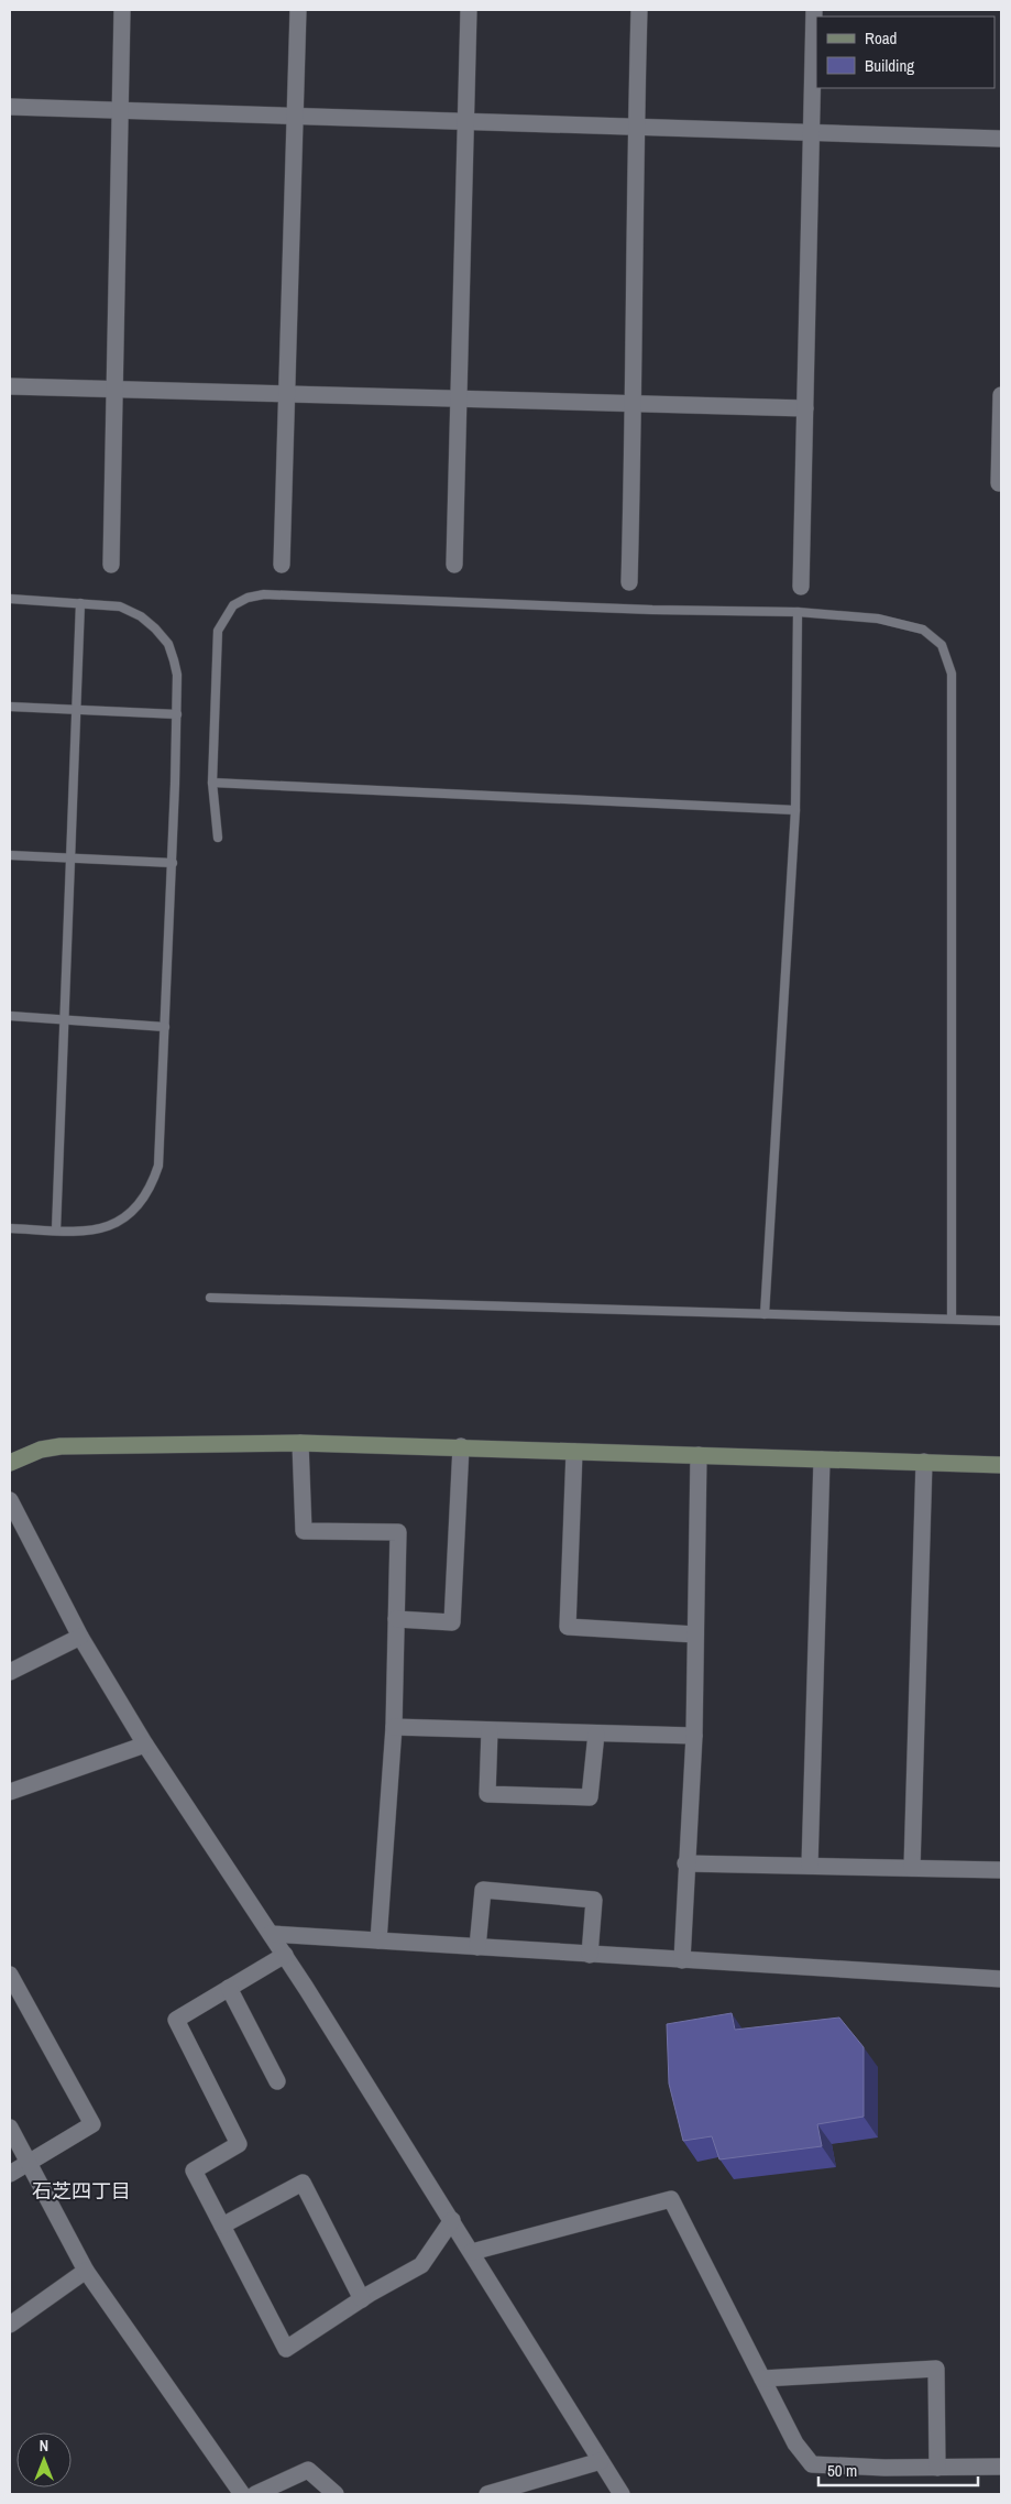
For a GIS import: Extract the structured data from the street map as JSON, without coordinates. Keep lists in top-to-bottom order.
{
  "districts": ["石芝四丁目"],
  "legend": ["Road", "Building"],
  "scale_bar": "50 m",
  "north": "top"
}
